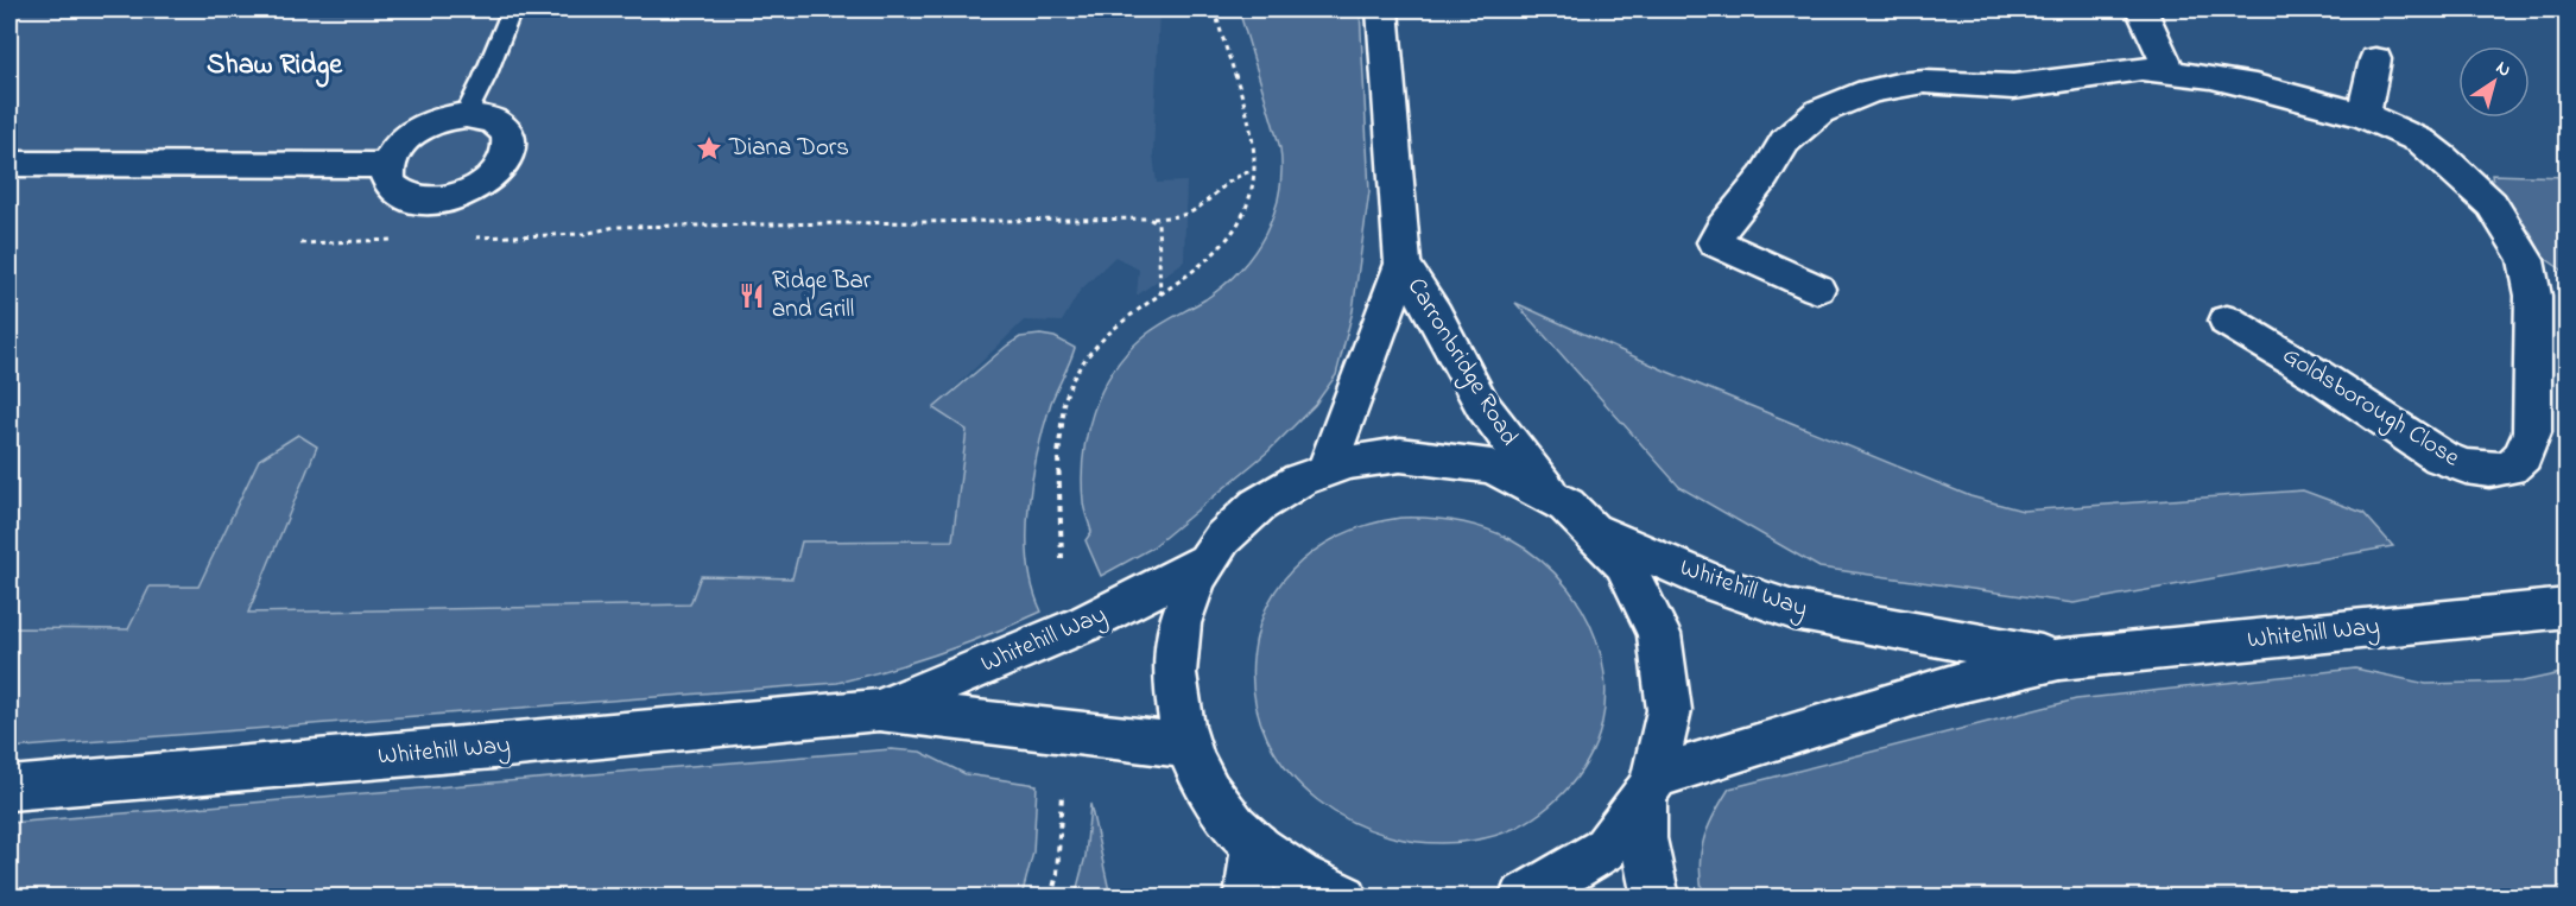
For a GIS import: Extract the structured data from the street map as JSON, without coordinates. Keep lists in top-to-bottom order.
{
  "streets": {
    "street": ["Carronbridge Road", "Goldsborough Close", "Whitehill Way"]
  },
  "districts": ["Shaw Ridge"],
  "places": {
    "place": ["Diana Dors"],
    "restaurant": ["Ridge Bar and Grill"]
  },
  "north": "top right"
}
